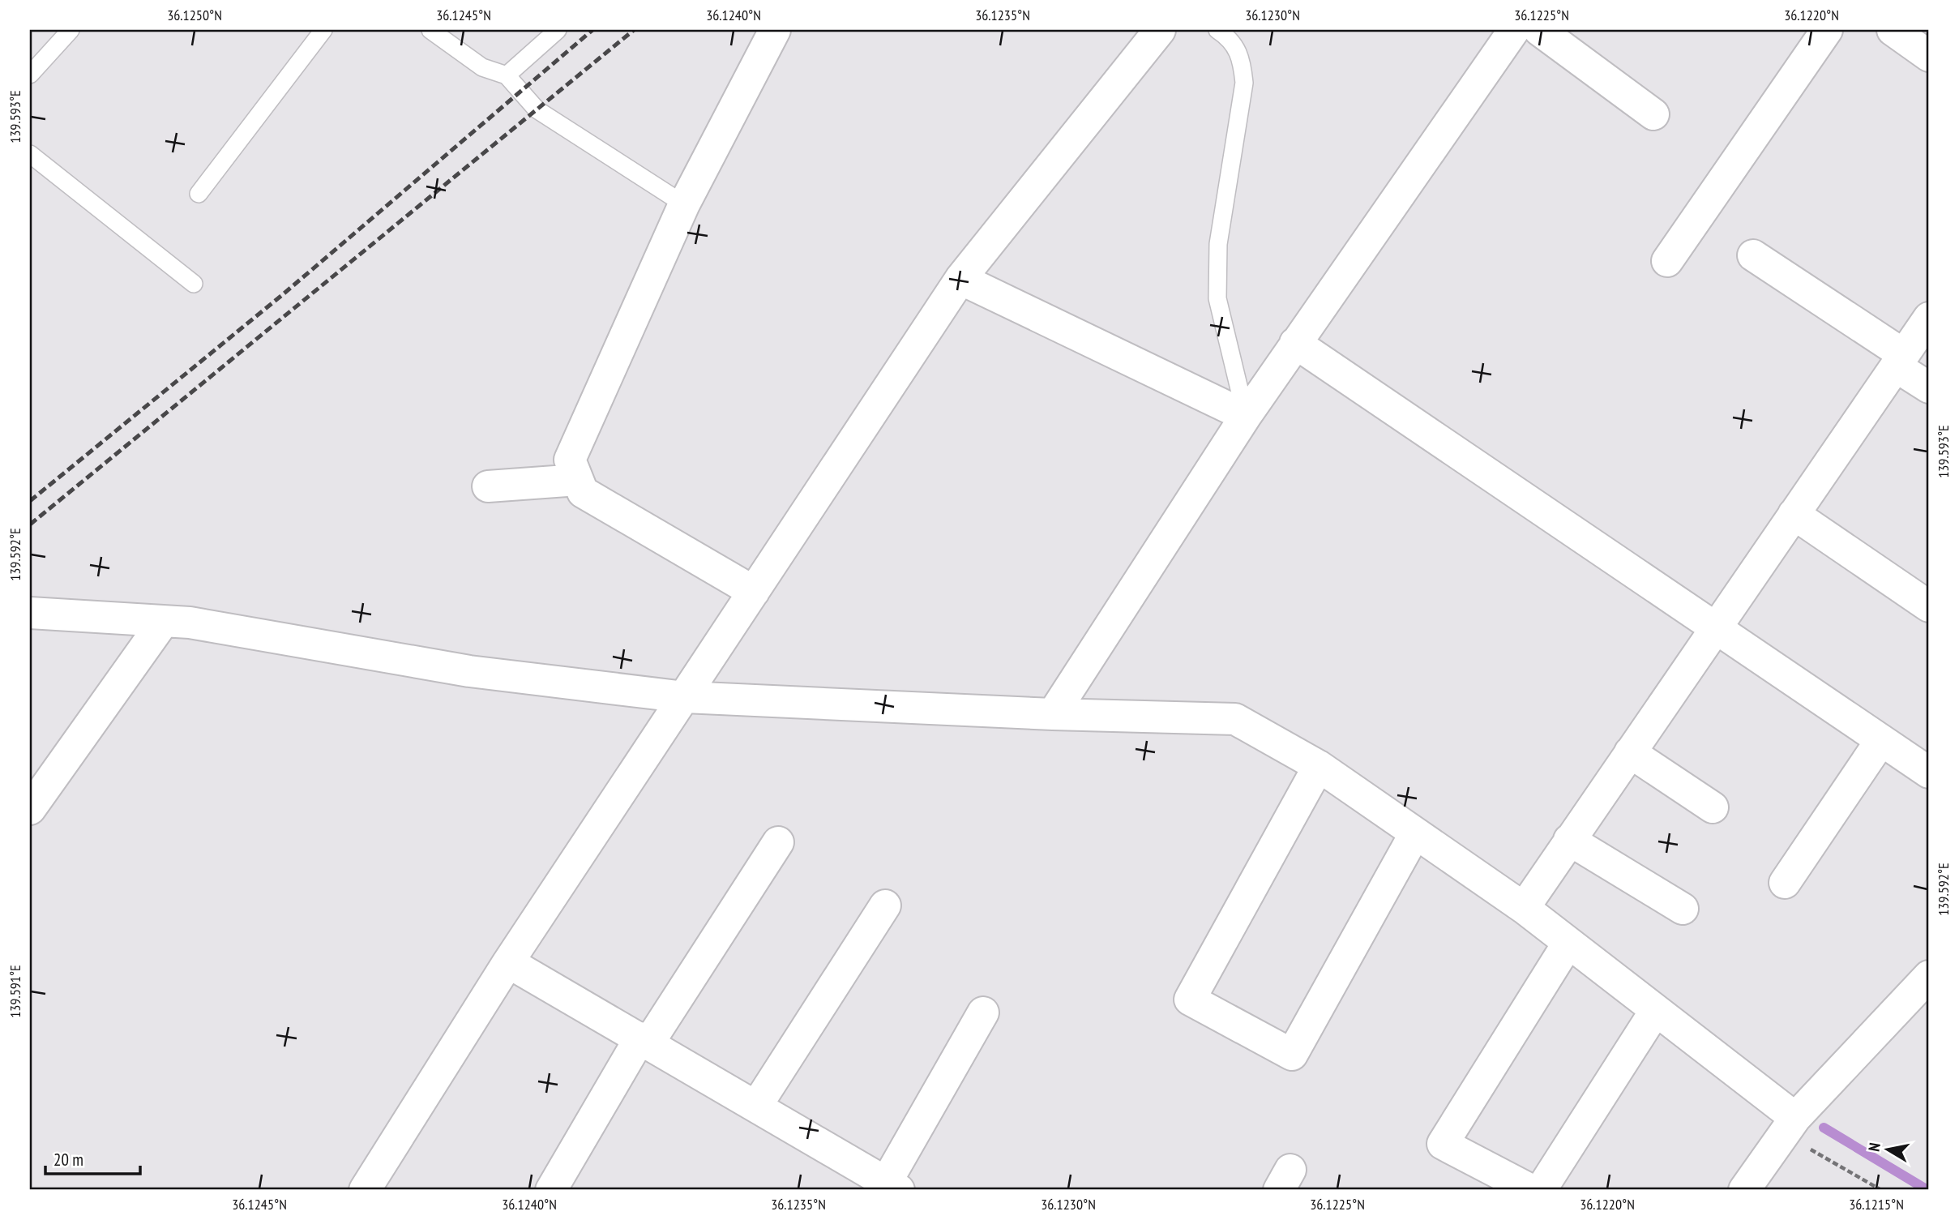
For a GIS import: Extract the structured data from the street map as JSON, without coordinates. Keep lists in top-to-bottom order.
{
  "scale_bar": "20 m",
  "north": "left",
  "coordinates": [
    "36.1250°N",
    "36.1245°N",
    "36.1240°N",
    "36.1235°N",
    "36.1230°N",
    "36.1225°N",
    "36.1220°N",
    "139.593°E",
    "139.592°E",
    "139.591°E",
    "36.1215°N"
  ]
}
